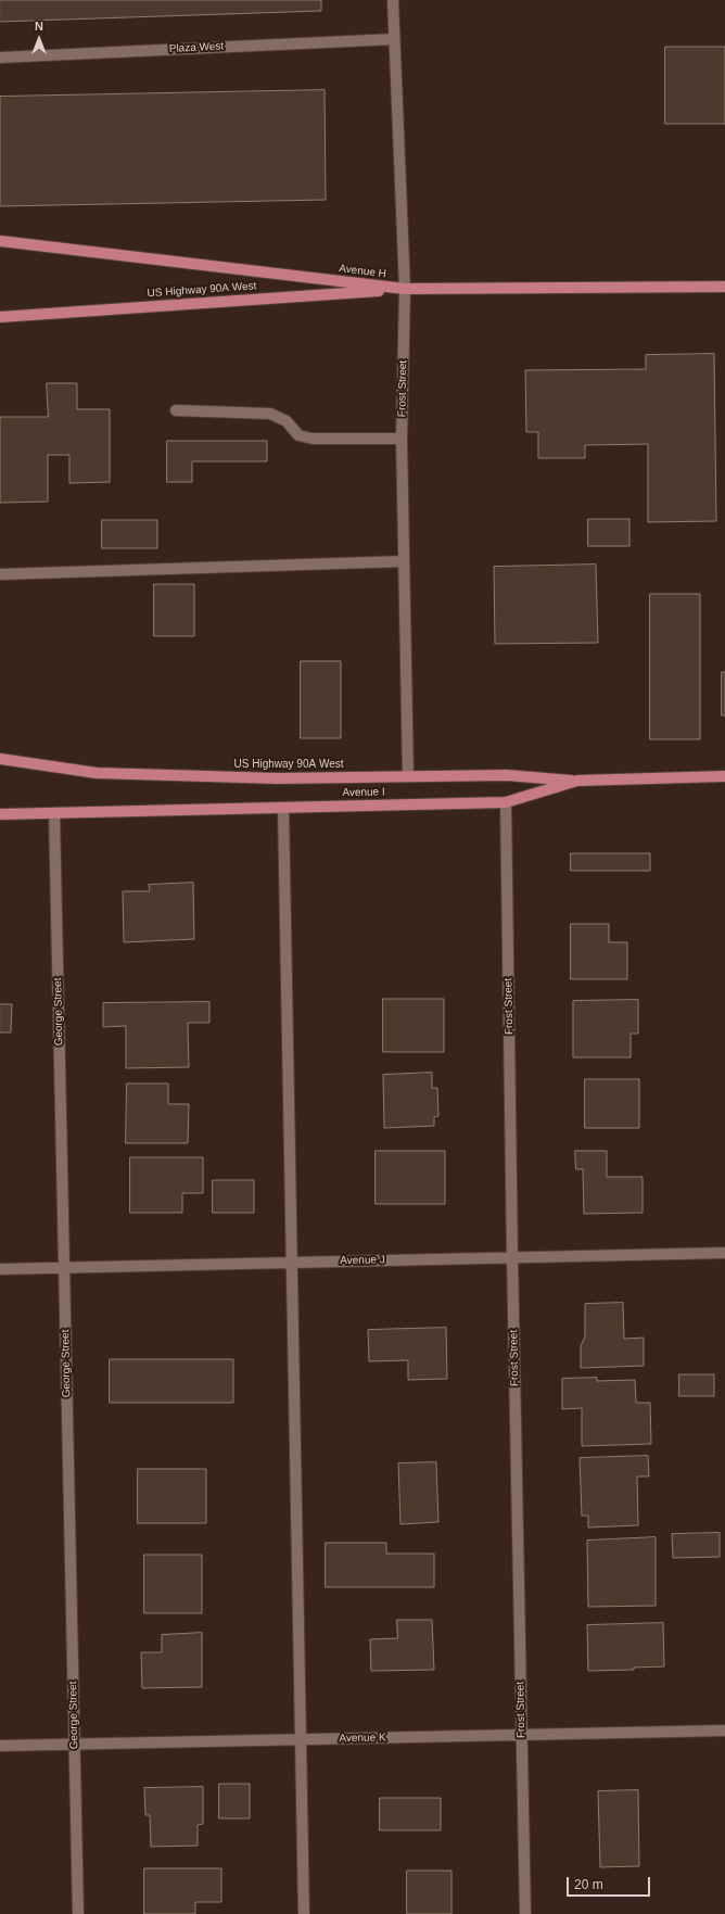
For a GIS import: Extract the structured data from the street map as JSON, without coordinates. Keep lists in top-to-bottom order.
{
  "streets": {
    "main road": ["Avenue H", "US Highway 90A West", "Avenue I"],
    "street": [
      "Plaza West",
      "Frost Street",
      "George Street",
      "Avenue J",
      "Avenue K"
    ]
  },
  "crossings": [
    ["Plaza West", "Frost Street"],
    ["Avenue H", "US Highway 90A West"],
    ["Avenue H", "Frost Street"],
    ["US Highway 90A West", "Frost Street"],
    ["US Highway 90A West", "Avenue I"],
    ["Frost Street", "Avenue I"],
    ["Frost Street", "Avenue J"],
    ["Frost Street", "Avenue K"],
    ["Avenue I", "George Street"],
    ["George Street", "Avenue J"],
    ["George Street", "Avenue K"]
  ],
  "scale_bar": "20 m",
  "north": "top"
}
